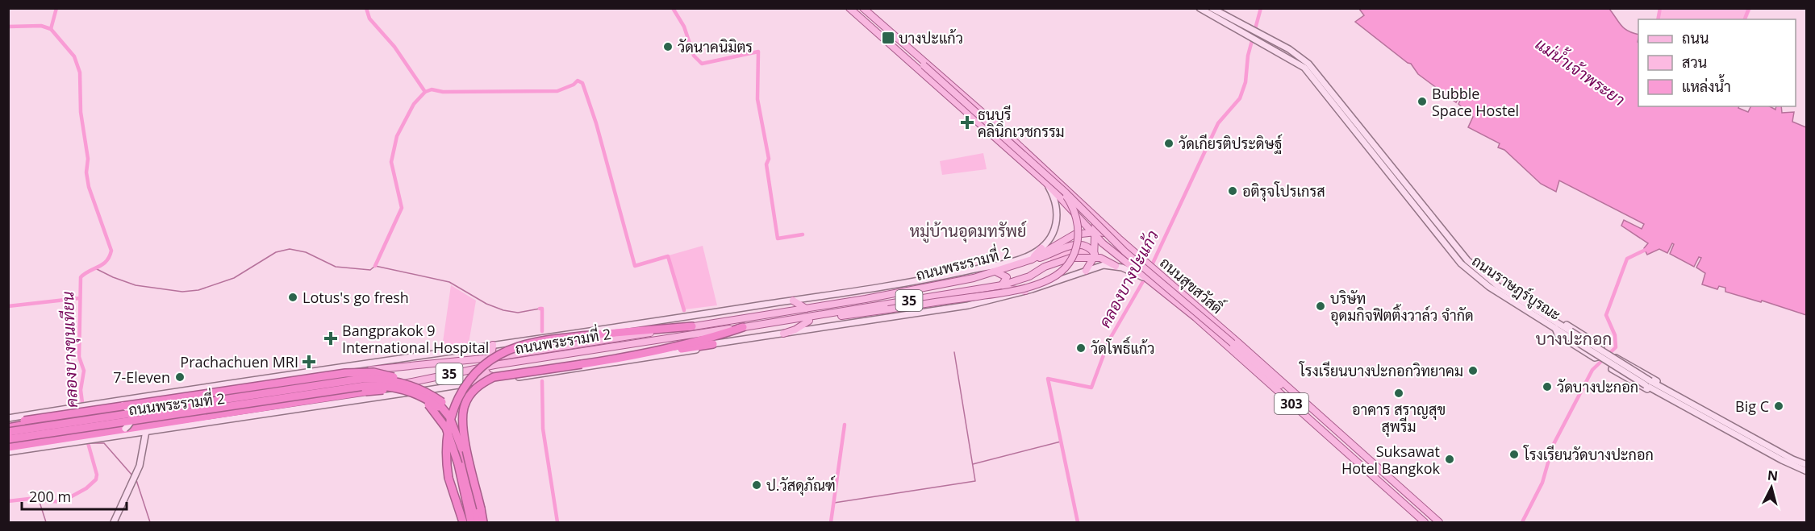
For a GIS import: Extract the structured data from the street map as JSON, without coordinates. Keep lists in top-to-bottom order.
{
  "streets": {
    "highway": ["ถนนพระรามที่ 2", "35"],
    "main road": ["ถนนสุขสวัสดิ์", "ถนนราษฎร์บูรณะ", "303"]
  },
  "crossings": [
    ["ถนนพระรามที่ 2", "ถนนสุขสวัสดิ์"],
    ["ถนนสุขสวัสดิ์", "303"]
  ],
  "districts": ["หมู่บ้านอุดมทรัพย์", "บางปะกอก"],
  "water": ["แม่น้ำเจ้าพระยา", "คลองบางปะแก้ว", "คลองบางขุนเทียน"],
  "places": {
    "transit": ["บางปะแก้ว"],
    "other": [
      "วัดนาคนิมิตร",
      "Bubble Space Hostel",
      "วัดเกียรติประดิษฐ์",
      "อติรุจโปรเกรส",
      "Lotus's go fresh",
      "บริษัท อุดมกิจฟิตติ้งวาล์ว จำกัด",
      "วัดโพธิ์แก้ว",
      "โรงเรียนบางปะกอกวิทยาคม",
      "7-Eleven",
      "วัดบางปะกอก",
      "อาคาร สราญสุข สุพรีม",
      "Big C",
      "โรงเรียนวัดบางปะกอก",
      "Suksawat Hotel Bangkok",
      "ป.วัสดุภัณฑ์"
    ],
    "health": ["ธนบุรี คลินิกเวชกรรม", "Bangprakok 9 International Hospital", "Prachachuen MRI"]
  },
  "legend": ["ถนน", "สวน", "แหล่งน้ำ"],
  "scale_bar": "200 m",
  "north": "top"
}
